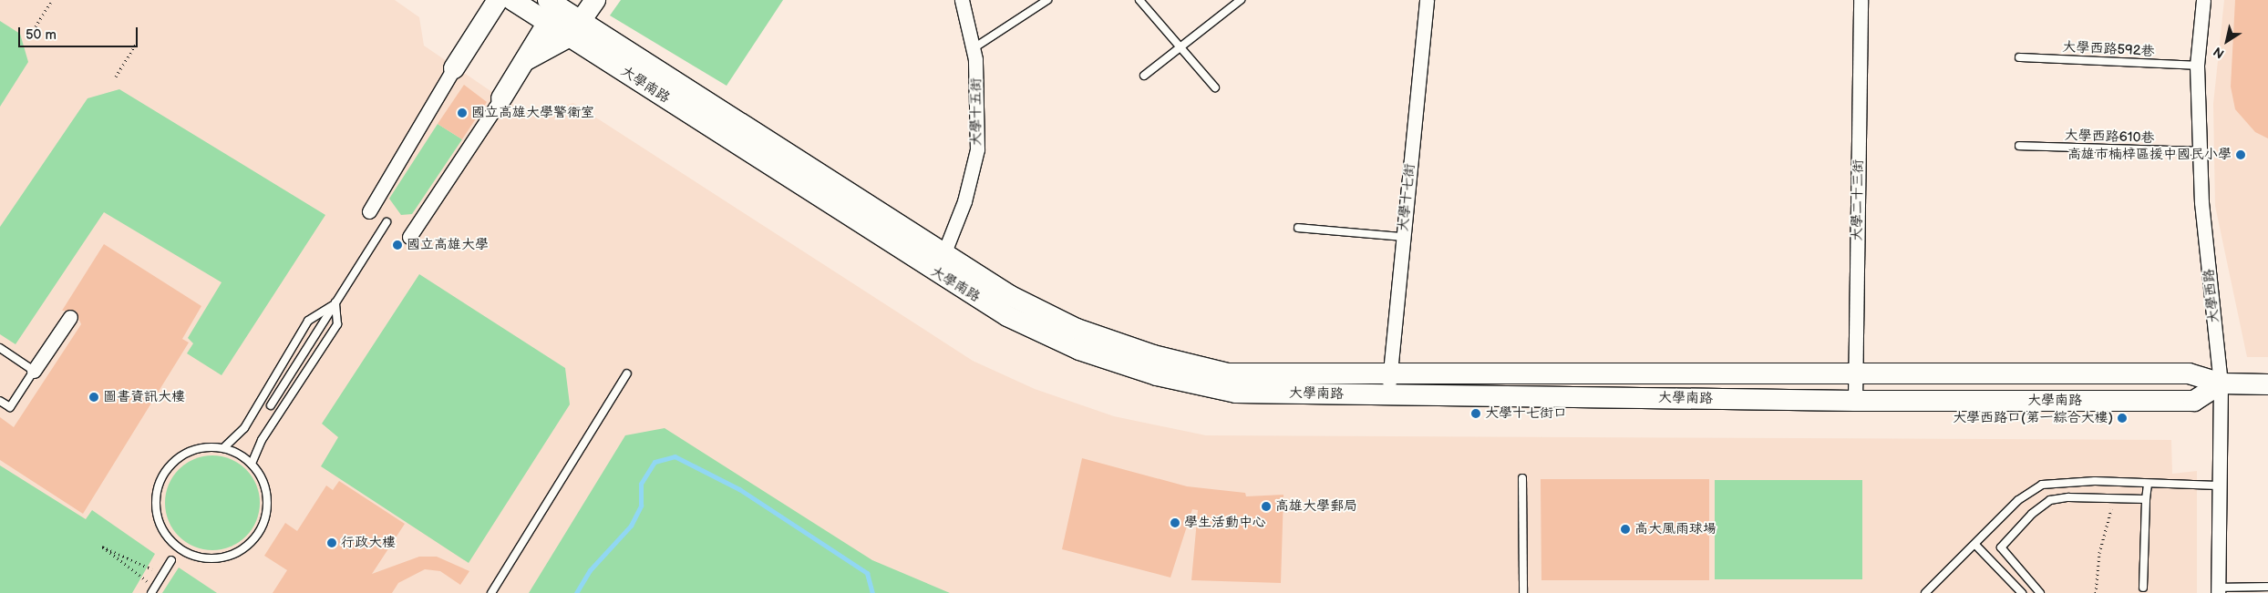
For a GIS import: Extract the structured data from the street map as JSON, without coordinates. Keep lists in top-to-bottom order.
{
  "streets": {
    "street": [
      "大學南路",
      "大學十五街",
      "大學十七街",
      "大學二十三街",
      "大學西路"
    ],
    "lane": ["大學西路592巷", "大學西路610巷"]
  },
  "crossings": [
    ["大學西路592巷", "大學西路"],
    ["大學南路", "大學十五街"],
    ["大學南路", "大學十七街"],
    ["大學南路", "大學二十三街"],
    ["大學南路", "大學西路"],
    ["大學西路610巷", "大學西路"]
  ],
  "places": [
    "國立高雄大學警衛室",
    "高雄市楠梓區援中國民小學",
    "國立高雄大學",
    "圖書資訊大樓",
    "大學十七街口",
    "大學西路口(第一綜合大樓)",
    "高雄大學郵局",
    "學生活動中心",
    "高大風雨球場",
    "行政大樓"
  ],
  "scale_bar": "50 m",
  "north": "bottom left"
}
